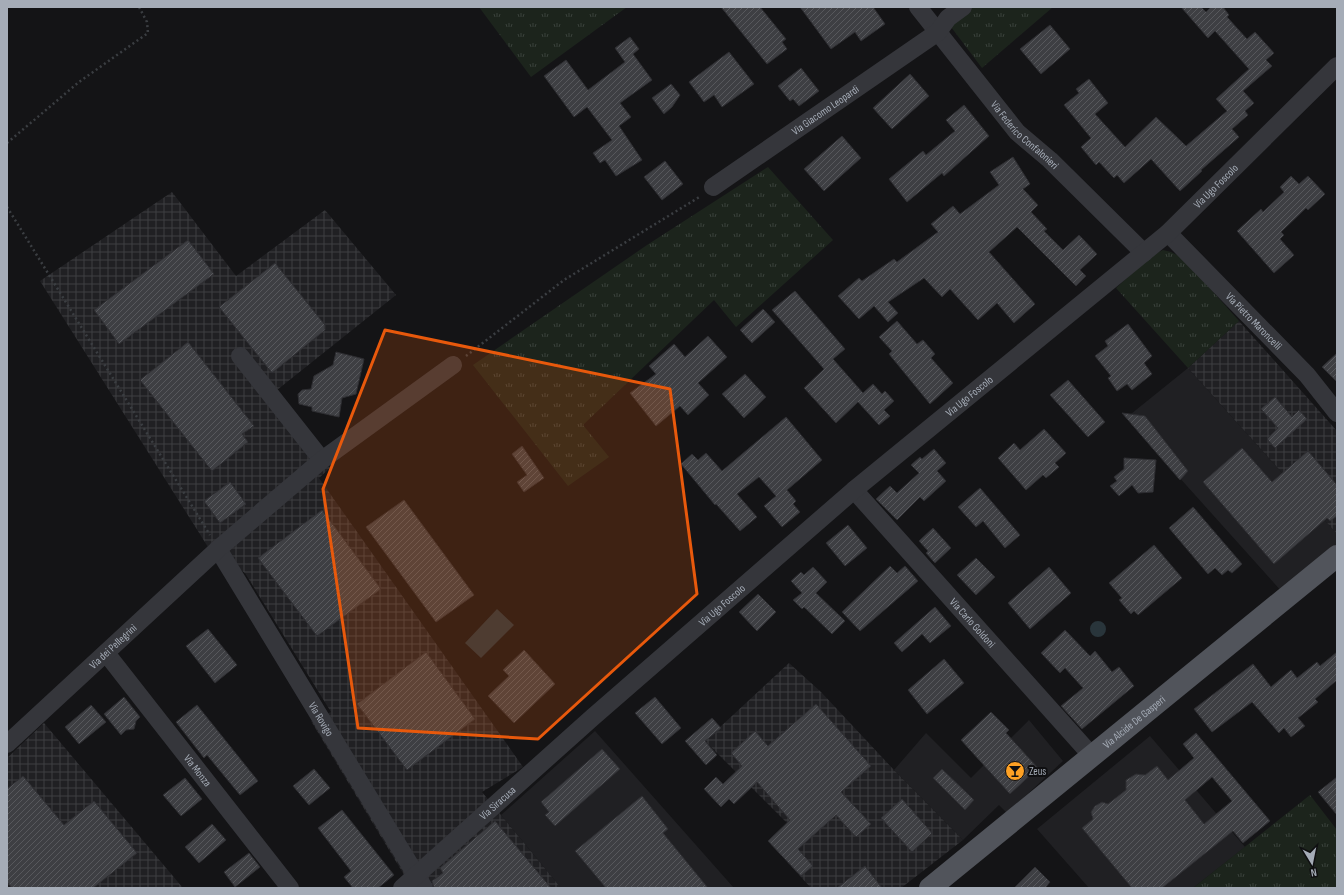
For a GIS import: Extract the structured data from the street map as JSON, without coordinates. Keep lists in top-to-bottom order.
{
  "streets": {
    "main road": ["Via Alcide De Gasperi"],
    "street": [
      "Via Giacomo Leopardi",
      "Via Federico Confalonieri",
      "Via Ugo Foscolo",
      "Via Pietro Maroncelli",
      "Via Carlo Goldoni",
      "Via dei Pellegrini",
      "Via Rovigo",
      "Via Monza",
      "Via Siracusa"
    ]
  },
  "crossings": [
    ["Via Giacomo Leopardi", "Via Federico Confalonieri"],
    ["Via Federico Confalonieri", "Via Ugo Foscolo"],
    ["Via Ugo Foscolo", "Via Pietro Maroncelli"],
    ["Via Ugo Foscolo", "Via Carlo Goldoni"],
    ["Via Ugo Foscolo", "Via Siracusa"],
    ["Via Carlo Goldoni", "Via Alcide De Gasperi"],
    ["Via dei Pellegrini", "Via Rovigo"],
    ["Via dei Pellegrini", "Via Monza"],
    ["Via Rovigo", "Via Siracusa"]
  ],
  "places": {
    "bar": ["Zeus"]
  },
  "north": "bottom"
}
